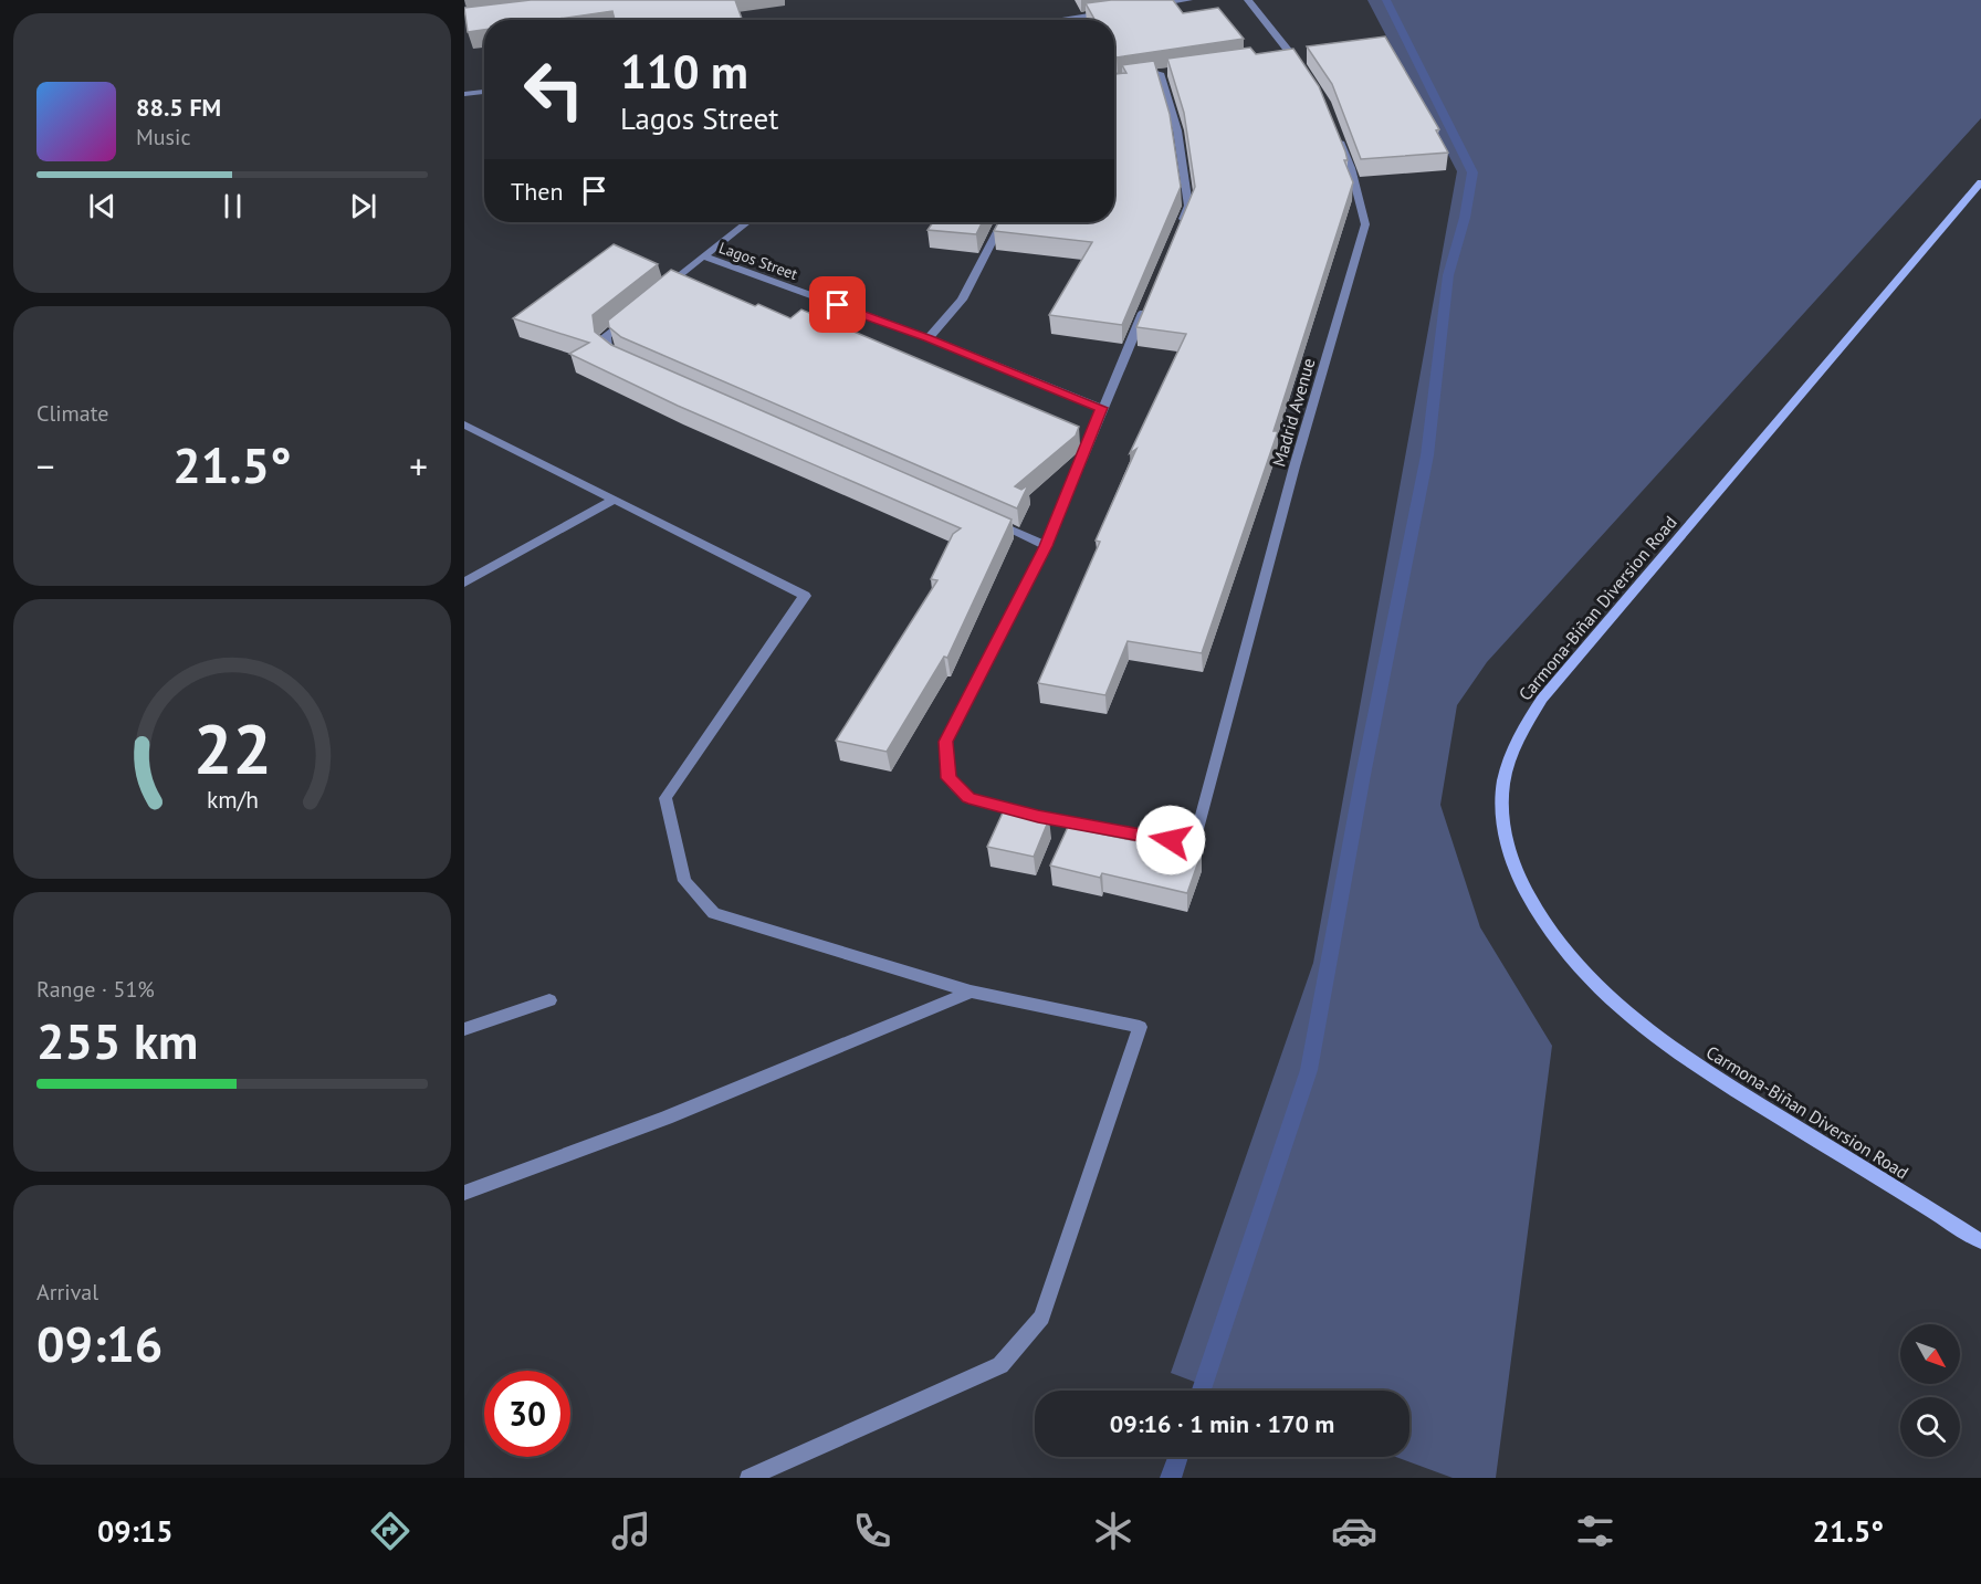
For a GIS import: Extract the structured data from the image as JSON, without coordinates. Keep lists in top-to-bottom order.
{
  "streets": {
    "main road": ["Carmona-Biñan Diversion Road"],
    "street": ["Lagos Street", "Madrid Avenue"]
  },
  "north": "bottom right",
  "page": {
    "turn": ["110 m", "Lagos Street"],
    "song": ["88.5 FM", "Music"],
    "then": "Then",
    "tile": [
      "Climate",
      ["Range · 51%", "255 km"],
      ["Arrival", "09:16"]
    ],
    "heat": ["−", "21.5°", "+"],
    "limit": "30",
    "trip": "09:16 · 1 min · 170 m",
    "tabs": ["09:15", "21.5°"],
    "gauge": ["22", "km/h"]
  }
}
